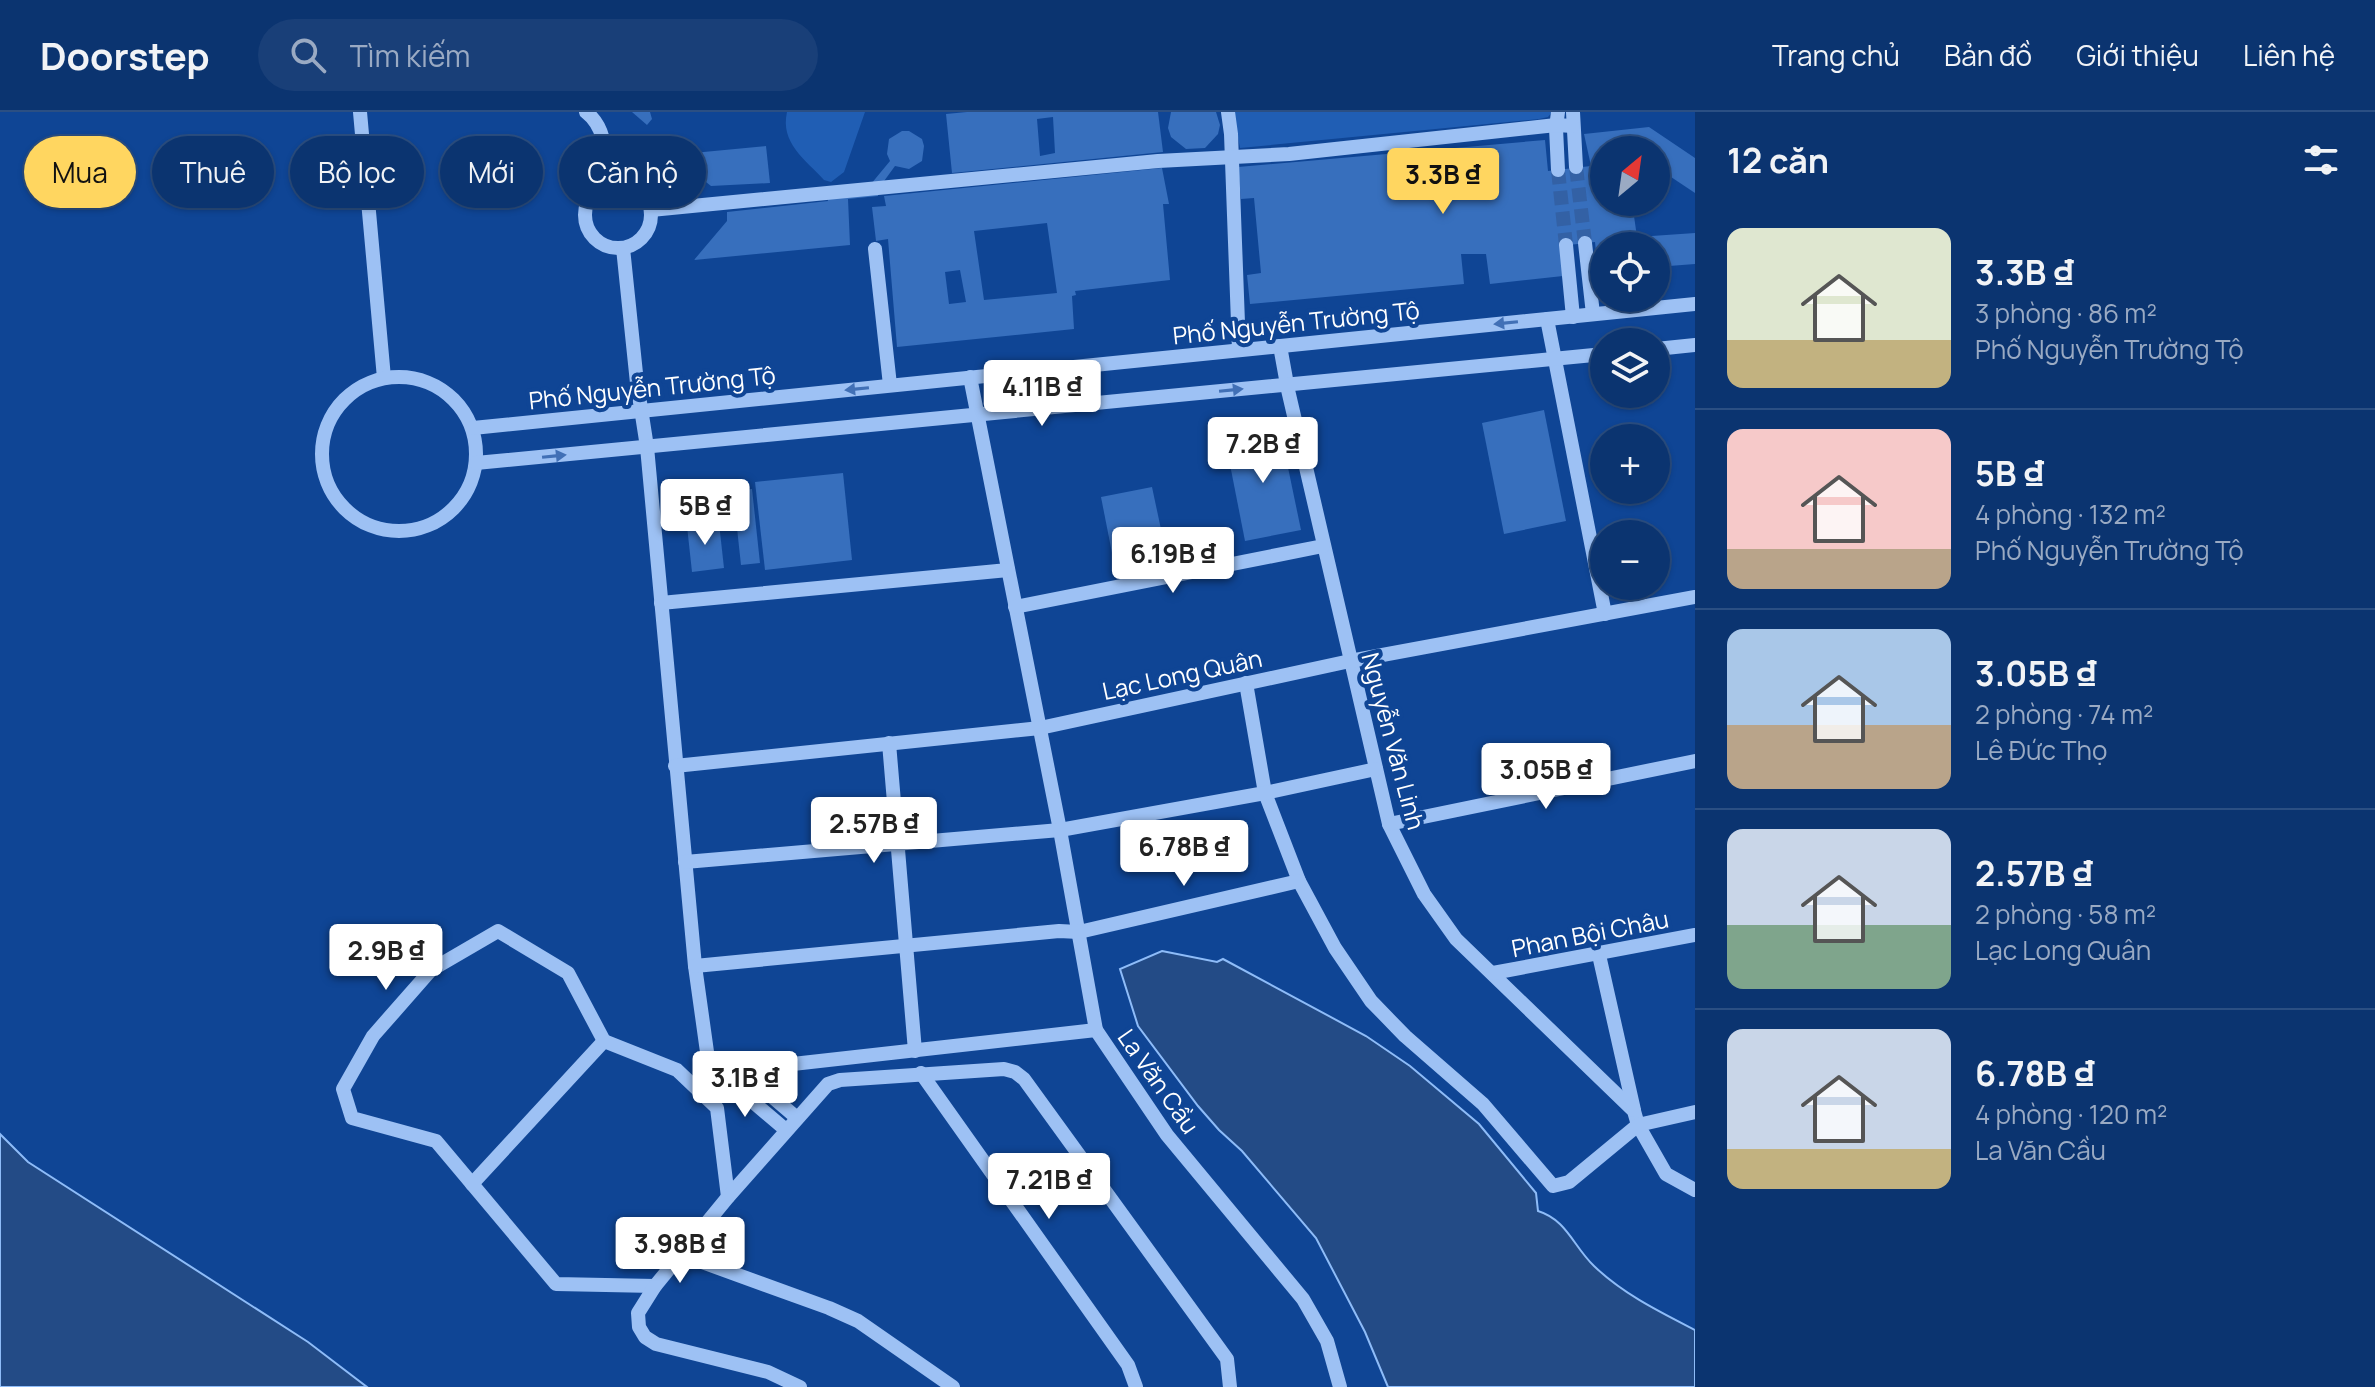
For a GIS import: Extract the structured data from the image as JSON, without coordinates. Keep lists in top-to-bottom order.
{
  "streets": {
    "street": [
      "Phố Nguyễn Trường Tộ",
      "Lạc Long Quân",
      "Nguyễn Văn Linh",
      "Phan Bội Châu",
      "La Văn Cầu"
    ]
  },
  "crossings": [
    ["Phố Nguyễn Trường Tộ", "Nguyễn Văn Linh"],
    ["Phố Nguyễn Trường Tộ", "La Văn Cầu"],
    ["Lạc Long Quân", "Nguyễn Văn Linh"],
    ["Lạc Long Quân", "La Văn Cầu"],
    ["Nguyễn Văn Linh", "Phan Bội Châu"]
  ],
  "north": "top right",
  "page": {
    "header": "Doorstep",
    "search": "Tìm kiếm",
    "nav": [
      "Trang chủ",
      "Bản đồ",
      "Giới thiệu",
      "Liên hệ"
    ],
    "heading": "12 căn",
    "map_buttons": ["+", "−"],
    "chip": [
      "Mua",
      "Thuê",
      "Bộ lọc",
      "Mới",
      "Căn hộ"
    ],
    "price": [
      "3.3B ₫",
      "4.11B ₫",
      "7.2B ₫",
      "5B ₫",
      "6.19B ₫",
      "3.05B ₫",
      "2.57B ₫",
      "6.78B ₫",
      "2.9B ₫",
      "3.1B ₫",
      "7.21B ₫",
      "3.98B ₫"
    ],
    "list": [
      {
        "name": "3.3B ₫",
        "note": "3 phòng · 86 m² · Phố Nguyễn Trường Tộ"
      },
      {
        "name": "5B ₫",
        "note": "4 phòng · 132 m² · Phố Nguyễn Trường Tộ"
      },
      {
        "name": "3.05B ₫",
        "note": "2 phòng · 74 m² · Lê Đức Thọ"
      },
      {
        "name": "2.57B ₫",
        "note": "2 phòng · 58 m² · Lạc Long Quân"
      },
      {
        "name": "6.78B ₫",
        "note": "4 phòng · 120 m² · La Văn Cầu"
      }
    ]
  }
}
